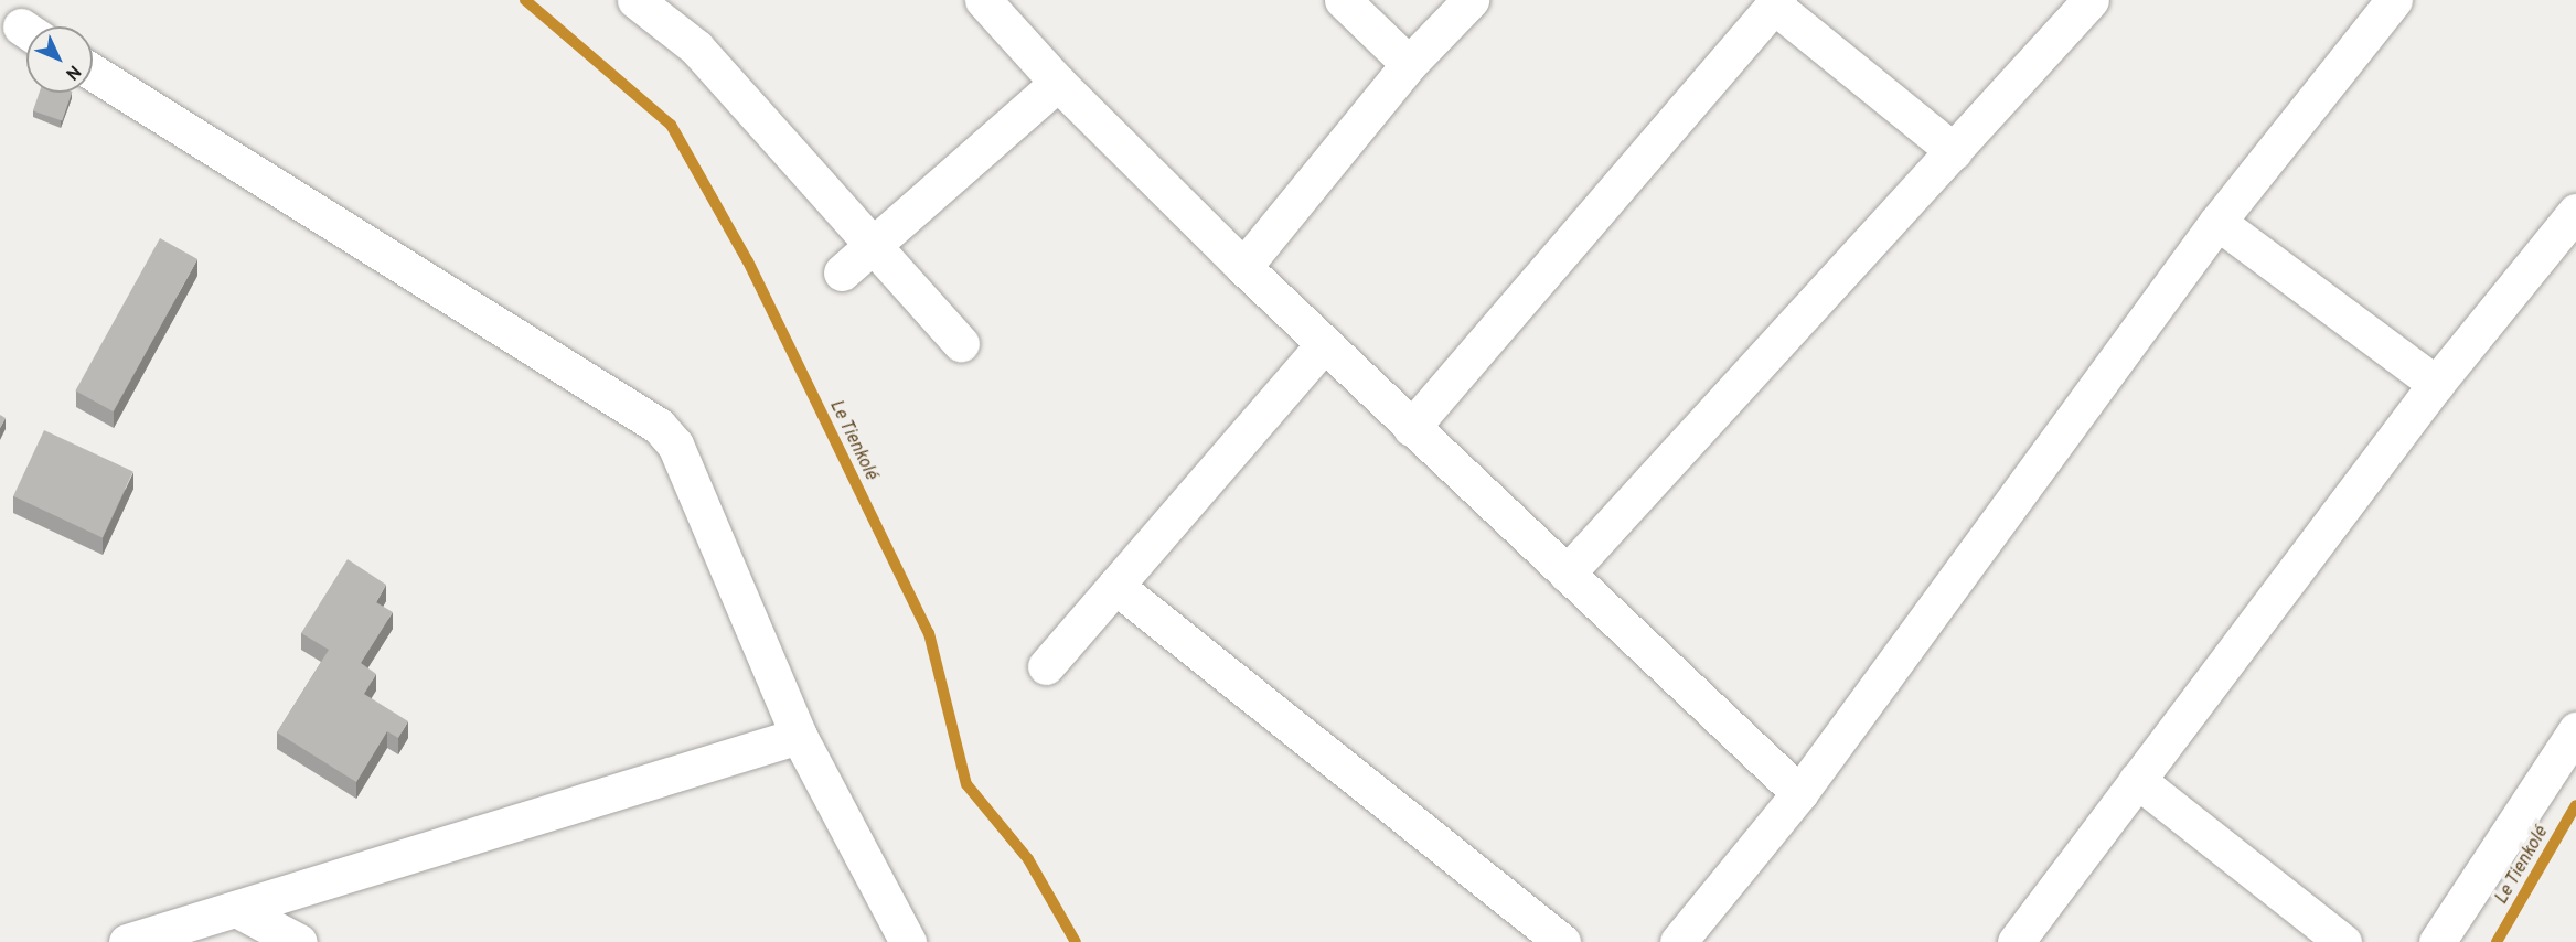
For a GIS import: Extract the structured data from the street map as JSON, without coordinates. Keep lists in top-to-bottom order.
{
  "water": ["Le Tienkolé"],
  "north": "bottom right"
}
